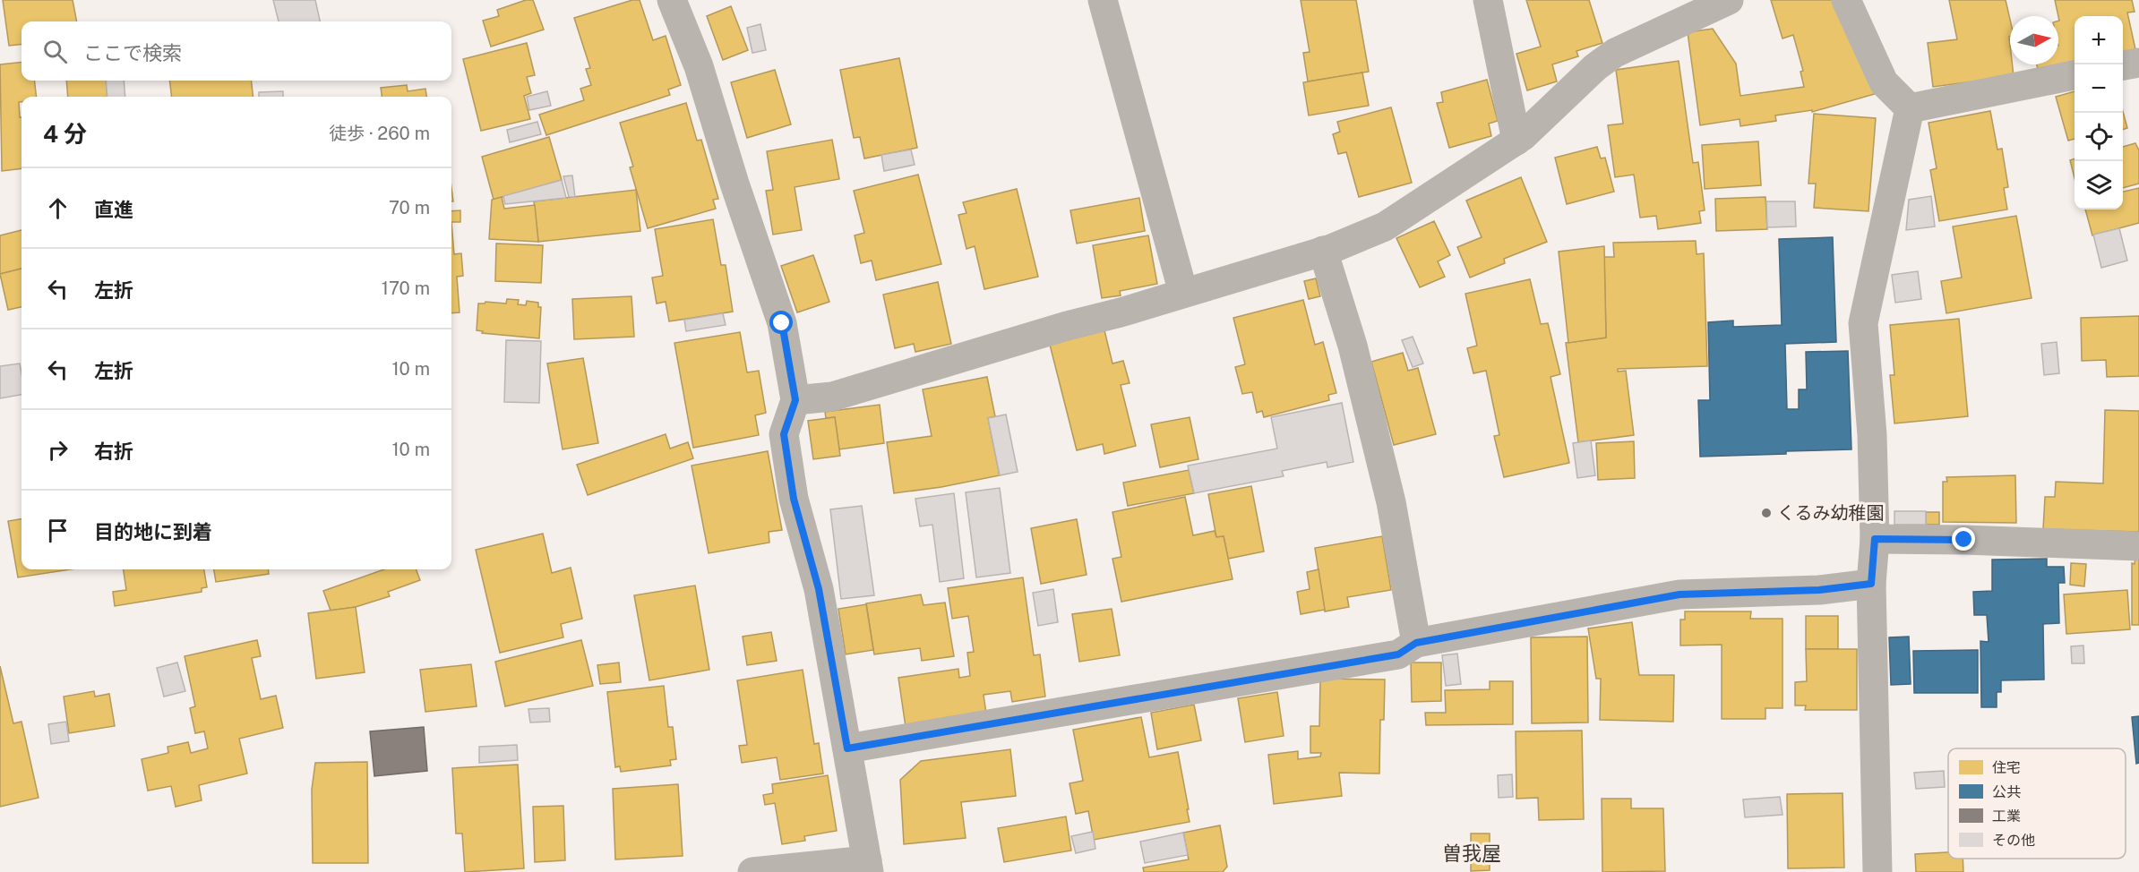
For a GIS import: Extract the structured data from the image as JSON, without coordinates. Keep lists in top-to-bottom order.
{
  "districts": ["曽我屋"],
  "places": ["くるみ幼稚園"],
  "legend": [
    "住宅",
    "公共",
    "工業",
    "その他"
  ],
  "north": "right",
  "page": {
    "map_buttons": ["+", "−"],
    "search": "ここで検索",
    "heading": ["4 分", "徒歩 · 260 m"],
    "list": [
      ["直進", "70 m"],
      ["左折", "170 m"],
      ["左折", "10 m"],
      ["右折", "10 m"],
      "目的地に到着"
    ]
  }
}
